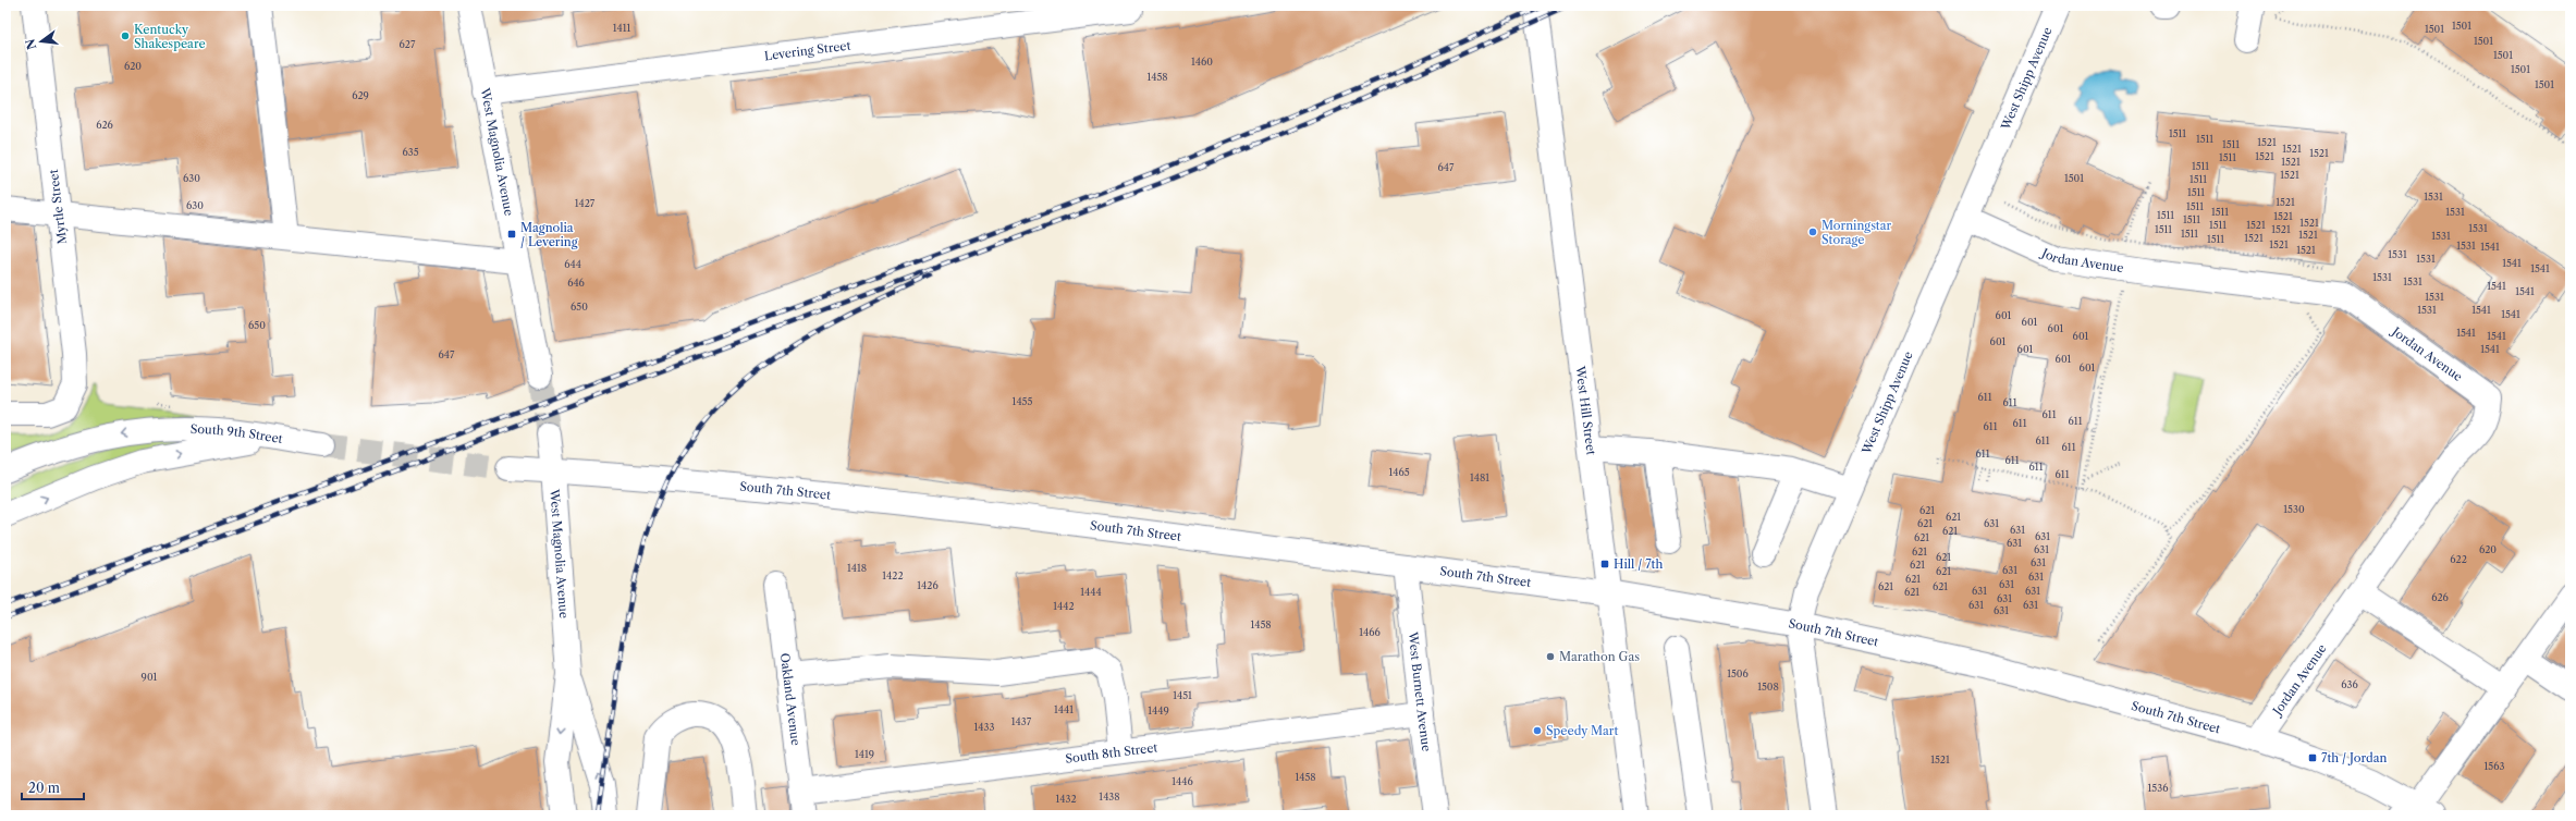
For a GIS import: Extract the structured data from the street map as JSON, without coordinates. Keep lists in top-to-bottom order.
{
  "streets": {
    "street": [
      "Levering Street",
      "West Shipp Avenue",
      "West Magnolia Avenue",
      "Myrtle Street",
      "Jordan Avenue",
      "West Hill Street",
      "South 9th Street",
      "South 7th Street",
      "West Burnett Avenue",
      "Oakland Avenue",
      "South 8th Street"
    ]
  },
  "crossings": [
    ["Levering Street", "West Magnolia Avenue"],
    ["West Shipp Avenue", "Jordan Avenue"],
    ["West Shipp Avenue", "South 7th Street"],
    ["West Magnolia Avenue", "South 7th Street"],
    ["Jordan Avenue", "South 7th Street"],
    ["West Hill Street", "South 7th Street"],
    ["South 7th Street", "West Burnett Avenue"],
    ["West Burnett Avenue", "South 8th Street"],
    ["Oakland Avenue", "South 8th Street"]
  ],
  "places": {
    "other": [
      "Kentucky Shakespeare",
      "Morningstar Storage",
      "Marathon Gas",
      "Speedy Mart"
    ],
    "transit": ["Magnolia / Levering", "Hill / 7th", "7th / Jordan"]
  },
  "house_numbers": [
    "1501",
    "1411",
    "1501",
    "1501",
    "627",
    "1501",
    "1460",
    "620",
    "1501",
    "1458",
    "1501",
    "629",
    "626",
    "1511",
    "1511",
    "1521",
    "1511",
    "1521",
    "635",
    "1521",
    "1521",
    "1511",
    "1521",
    "1511",
    "647",
    "1521",
    "630",
    "1501",
    "1511",
    "1511",
    "1531",
    "1521",
    "1427",
    "630",
    "1511",
    "1511",
    "1531",
    "1511",
    "1521",
    "1511",
    "1521",
    "1511",
    "1521",
    "1531",
    "1511",
    "1521",
    "1511",
    "1521",
    "1531",
    "1521",
    "1511",
    "1521",
    "1531",
    "1541",
    "1521",
    "1531",
    "1531",
    "1541",
    "644",
    "1541",
    "1531",
    "1531",
    "646",
    "1541",
    "1541",
    "1531",
    "650",
    "1531",
    "1541",
    "1541",
    "601",
    "601",
    "650",
    "601",
    "1541",
    "601",
    "1541",
    "601",
    "601",
    "1541",
    "647",
    "601",
    "601",
    "611",
    "1455",
    "611",
    "611",
    "611",
    "611",
    "611",
    "611",
    "611",
    "611",
    "611",
    "611",
    "1465",
    "611",
    "1481",
    "1530",
    "621",
    "621",
    "621",
    "631",
    "631",
    "621",
    "631",
    "621",
    "631",
    "631",
    "620",
    "621",
    "621",
    "622",
    "631",
    "621",
    "1418",
    "631",
    "621",
    "1422",
    "631",
    "621",
    "631",
    "1426",
    "621",
    "621",
    "631",
    "631",
    "1444",
    "621",
    "626",
    "631",
    "631",
    "631",
    "1442",
    "631",
    "1458",
    "1466",
    "1506",
    "901",
    "636",
    "1508",
    "1451",
    "1441",
    "1449",
    "1437",
    "1433",
    "1419",
    "1521",
    "1563",
    "1458",
    "1446",
    "1536",
    "1438",
    "1432"
  ],
  "scale_bar": "20 m",
  "north": "left"
}
